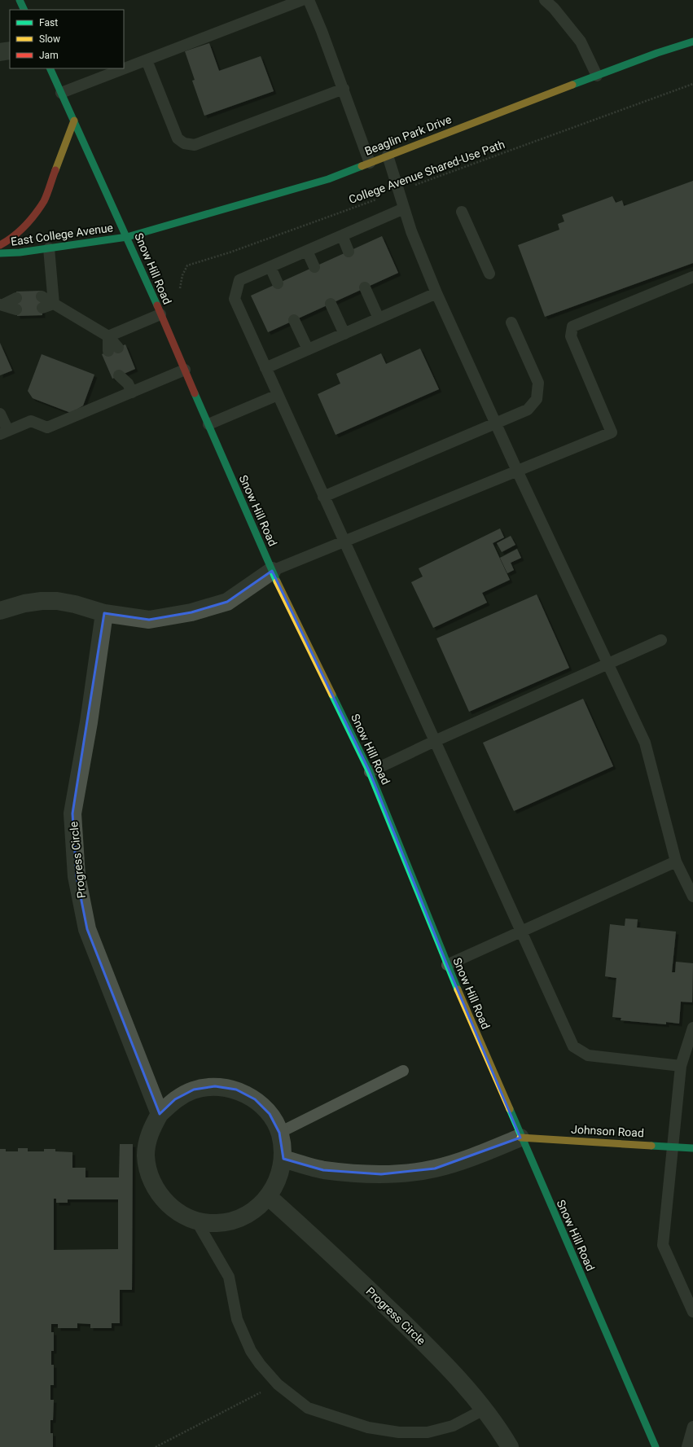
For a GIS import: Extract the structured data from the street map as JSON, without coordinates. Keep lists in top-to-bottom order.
{
  "streets": {
    "main road": [
      "Beaglin Park Drive",
      "East College Avenue",
      "Snow Hill Road",
      "Johnson Road"
    ],
    "street": ["Progress Circle"],
    "path": ["College Avenue Shared-Use Path"]
  },
  "crossings": [
    ["Beaglin Park Drive", "East College Avenue"],
    ["Beaglin Park Drive", "Snow Hill Road"],
    ["East College Avenue", "Snow Hill Road"],
    ["Snow Hill Road", "Johnson Road"]
  ],
  "legend": ["Fast", "Slow", "Jam"]
}
